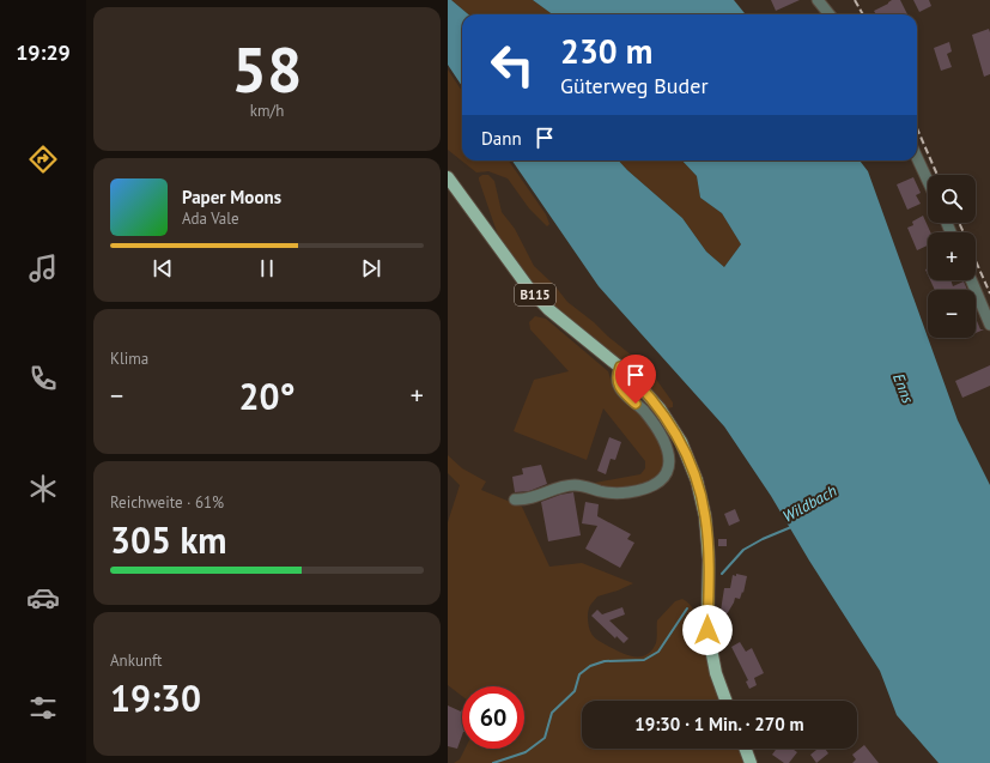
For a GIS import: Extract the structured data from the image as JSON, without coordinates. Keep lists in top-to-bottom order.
{
  "streets": {
    "main road": ["B115"]
  },
  "water": ["Enns", "Wildbach"],
  "page": {
    "tabs": "19:29",
    "tile": [
      ["58", "km/h"],
      "Klima",
      ["Reichweite · 61%", "305 km"],
      ["Ankunft", "19:30"]
    ],
    "turn": ["230 m", "Güterweg Buder"],
    "then": "Dann",
    "map_buttons": ["+", "−"],
    "song": ["Paper Moons", "Ada Vale"],
    "heat": ["−", "20°", "+"],
    "limit": "60",
    "trip": "19:30 · 1 Min. · 270 m"
  }
}
